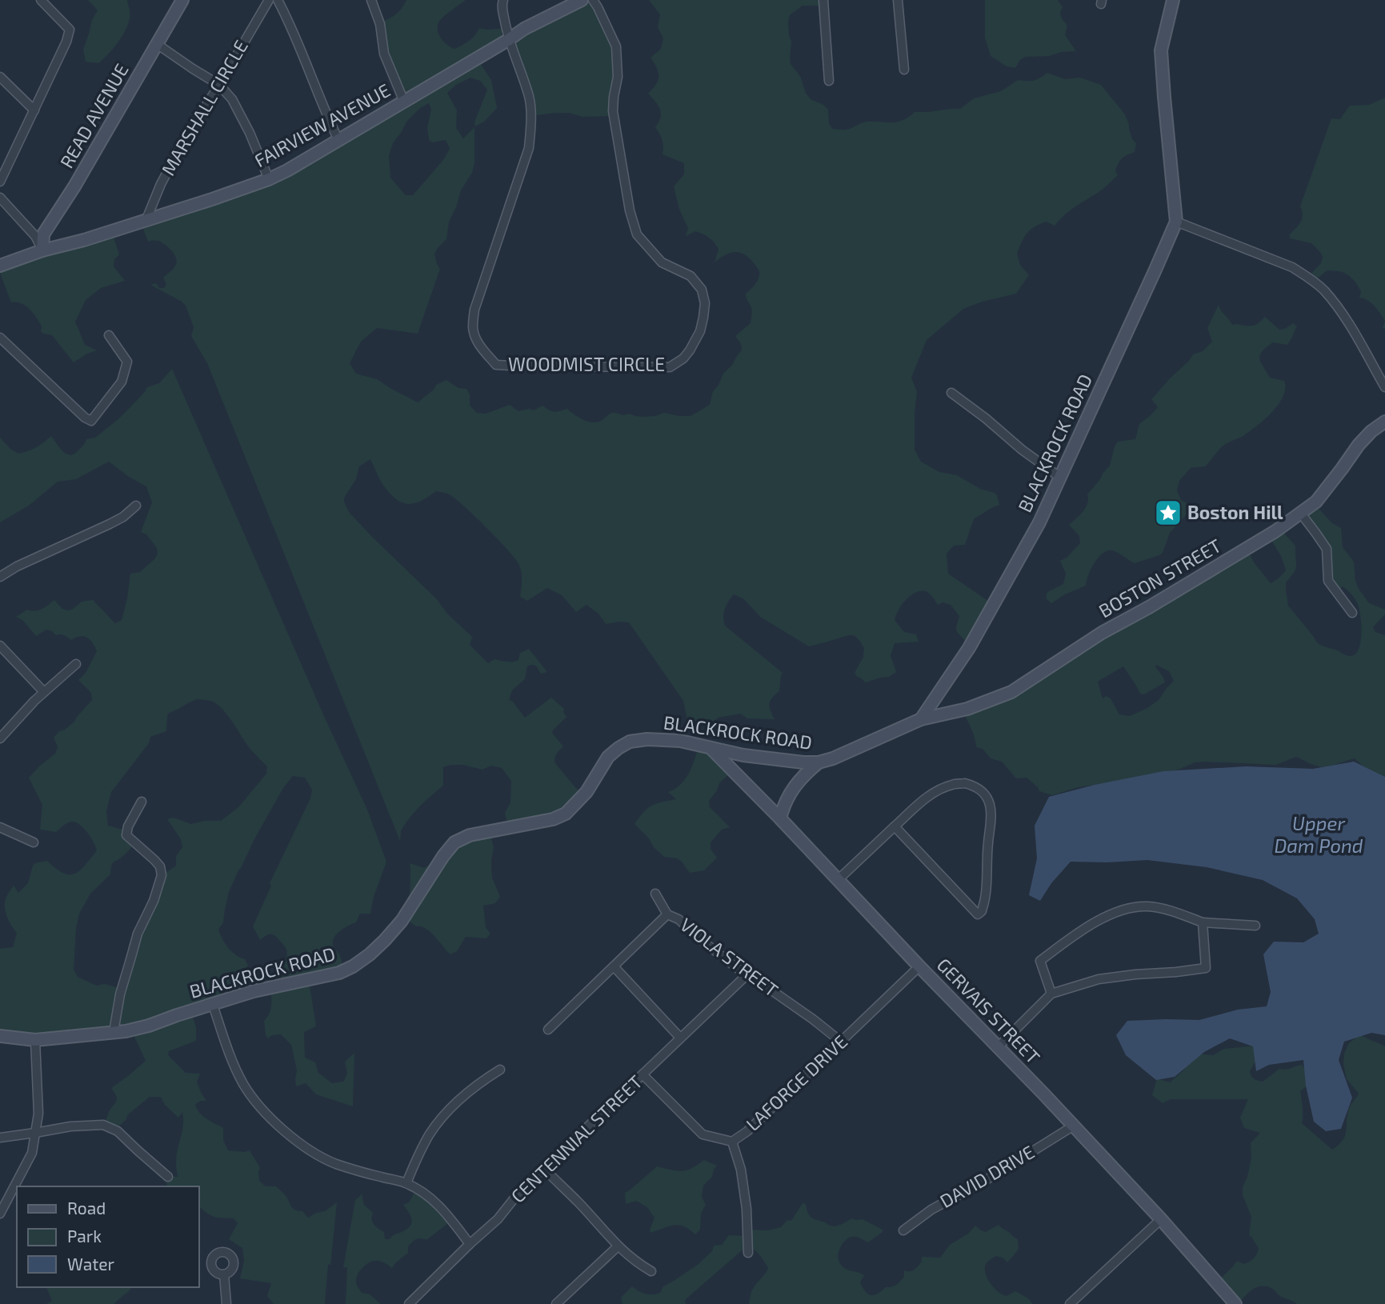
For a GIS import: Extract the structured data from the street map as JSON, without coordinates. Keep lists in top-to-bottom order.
{
  "streets": {
    "street": [
      "MARSHALL CIRCLE",
      "READ AVENUE",
      "FAIRVIEW AVENUE",
      "WOODMIST CIRCLE",
      "BLACKROCK ROAD",
      "BOSTON STREET",
      "VIOLA STREET",
      "GERVAIS STREET",
      "LAFORGE DRIVE",
      "CENTENNIAL STREET",
      "DAVID DRIVE"
    ]
  },
  "crossings": [
    ["MARSHALL CIRCLE", "FAIRVIEW AVENUE"],
    ["READ AVENUE", "FAIRVIEW AVENUE"],
    ["FAIRVIEW AVENUE", "WOODMIST CIRCLE"],
    ["BLACKROCK ROAD", "BOSTON STREET"],
    ["BLACKROCK ROAD", "GERVAIS STREET"],
    ["VIOLA STREET", "LAFORGE DRIVE"],
    ["VIOLA STREET", "CENTENNIAL STREET"],
    ["GERVAIS STREET", "LAFORGE DRIVE"],
    ["GERVAIS STREET", "DAVID DRIVE"],
    ["LAFORGE DRIVE", "CENTENNIAL STREET"]
  ],
  "water": ["Upper Dam Pond"],
  "places": {
    "place": ["Boston Hill"]
  },
  "legend": ["Road", "Park", "Water"]
}
